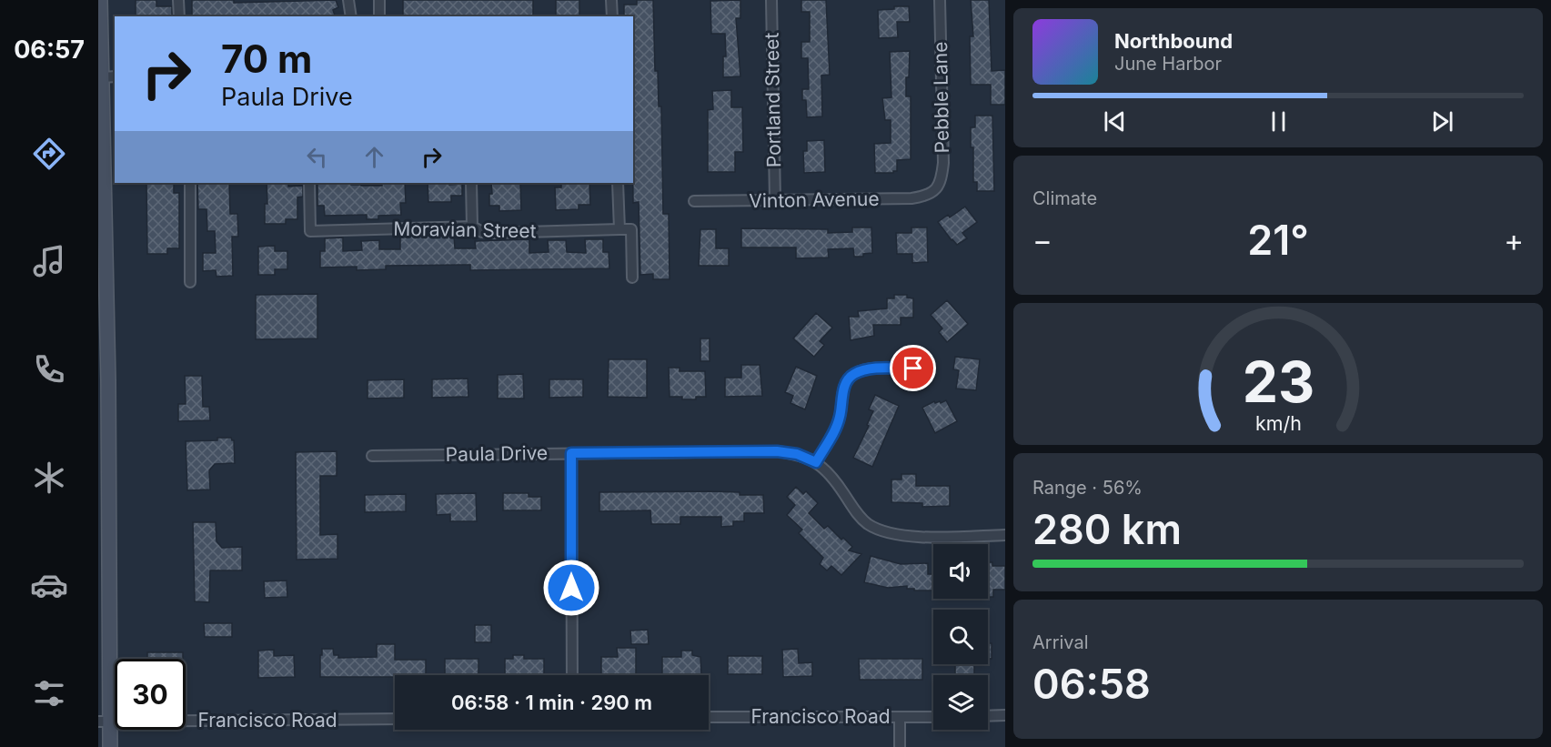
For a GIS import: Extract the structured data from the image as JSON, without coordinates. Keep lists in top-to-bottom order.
{
  "streets": {
    "street": [
      "Pebble Lane",
      "Portland Street",
      "Vinton Avenue",
      "Moravian Street",
      "Paula Drive",
      "Francisco Road"
    ]
  },
  "crossings": [
    ["Pebble Lane", "Vinton Avenue"],
    ["Portland Street", "Vinton Avenue"]
  ],
  "page": {
    "tabs": "06:57",
    "turn": ["70 m", "Paula Drive"],
    "song": ["Northbound", "June Harbor"],
    "tile": [
      "Climate",
      ["Range · 56%", "280 km"],
      ["Arrival", "06:58"]
    ],
    "heat": ["−", "21°", "+"],
    "limit": "30",
    "trip": "06:58 · 1 min · 290 m",
    "gauge": ["23", "km/h"]
  }
}
